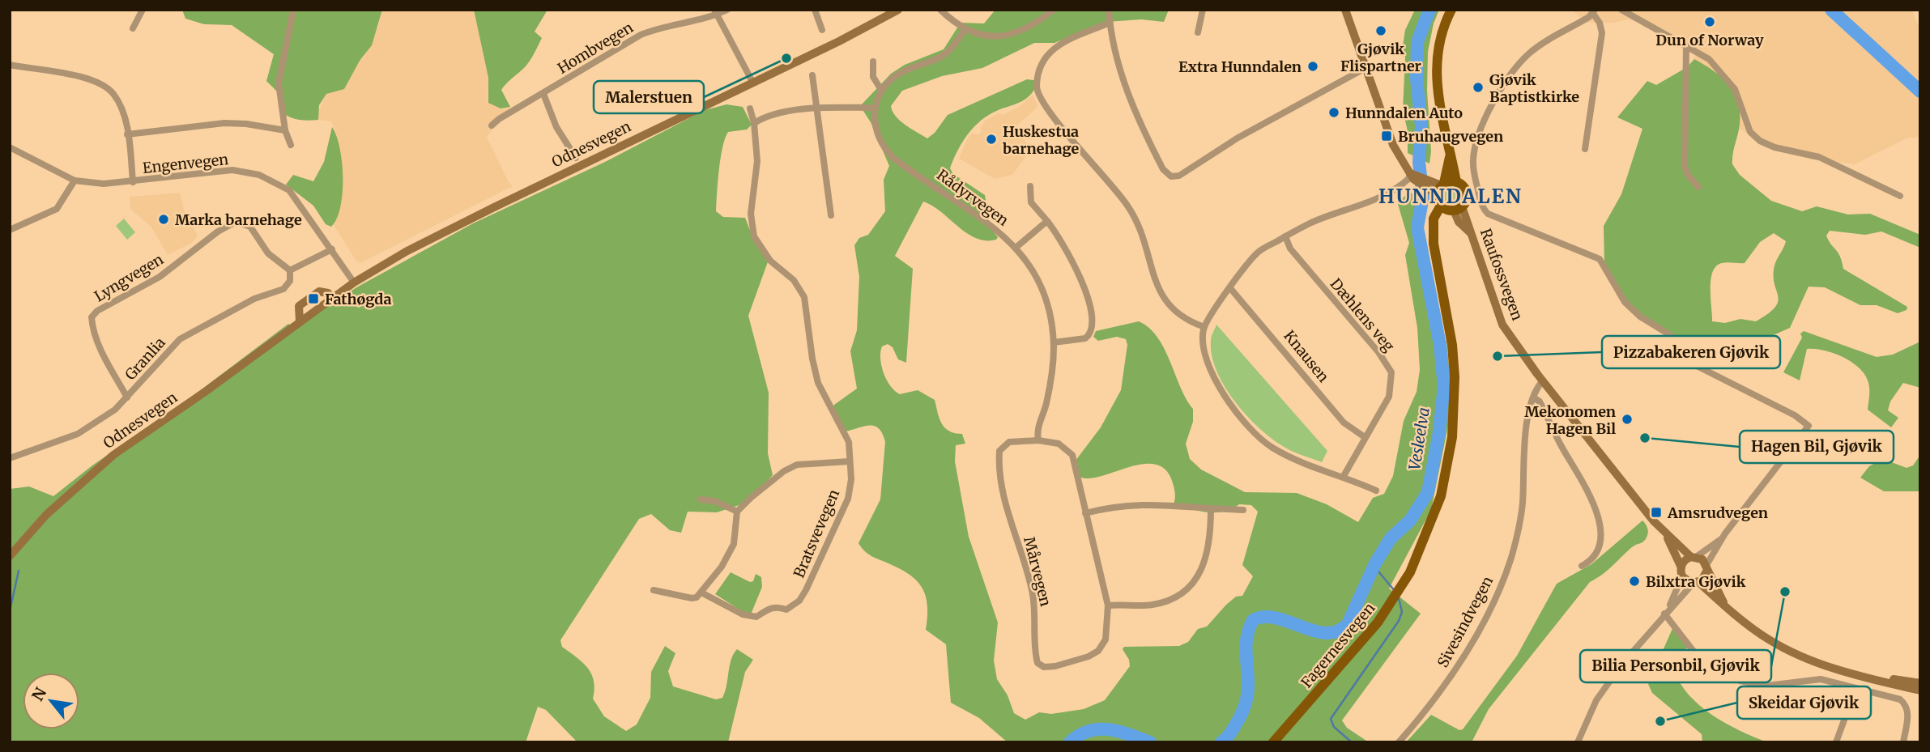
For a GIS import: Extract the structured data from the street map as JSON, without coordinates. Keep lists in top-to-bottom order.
{
  "streets": {
    "main road": ["Odnesvegen", "Raufossvegen", "Fagernesvegen"],
    "street": [
      "Hombvegen",
      "Engenvegen",
      "Rådyrvegen",
      "Lyngvegen",
      "Dæhlens veg",
      "Knausen",
      "Granlia",
      "Bratsvevegen",
      "Mårvegen",
      "Sivesindvegen"
    ]
  },
  "crossings": [
    ["Odnesvegen", "Engenvegen"],
    ["Rådyrvegen", "Mårvegen"],
    ["Raufossvegen", "Sivesindvegen"],
    ["Raufossvegen", "Fagernesvegen"],
    ["Lyngvegen", "Granlia"],
    ["Dæhlens veg", "Knausen"]
  ],
  "districts": ["HUNNDALEN"],
  "water": ["Vesleelva"],
  "places": {
    "other": [
      "Dun of Norway",
      "Gjøvik Flispartner",
      "Malerstuen",
      "Extra Hunndalen",
      "Gjøvik Baptistkirke",
      "Hunndalen Auto",
      "Huskestua barnehage",
      "Marka barnehage",
      "Pizzabakeren Gjøvik",
      "Mekonomen Hagen Bil",
      "Hagen Bil, Gjøvik",
      "Bilxtra Gjøvik",
      "Bilia Personbil, Gjøvik",
      "Skeidar Gjøvik"
    ],
    "transit": ["Bruhaugvegen", "Fathøgda", "Amsrudvegen"]
  },
  "north": "top left"
}
